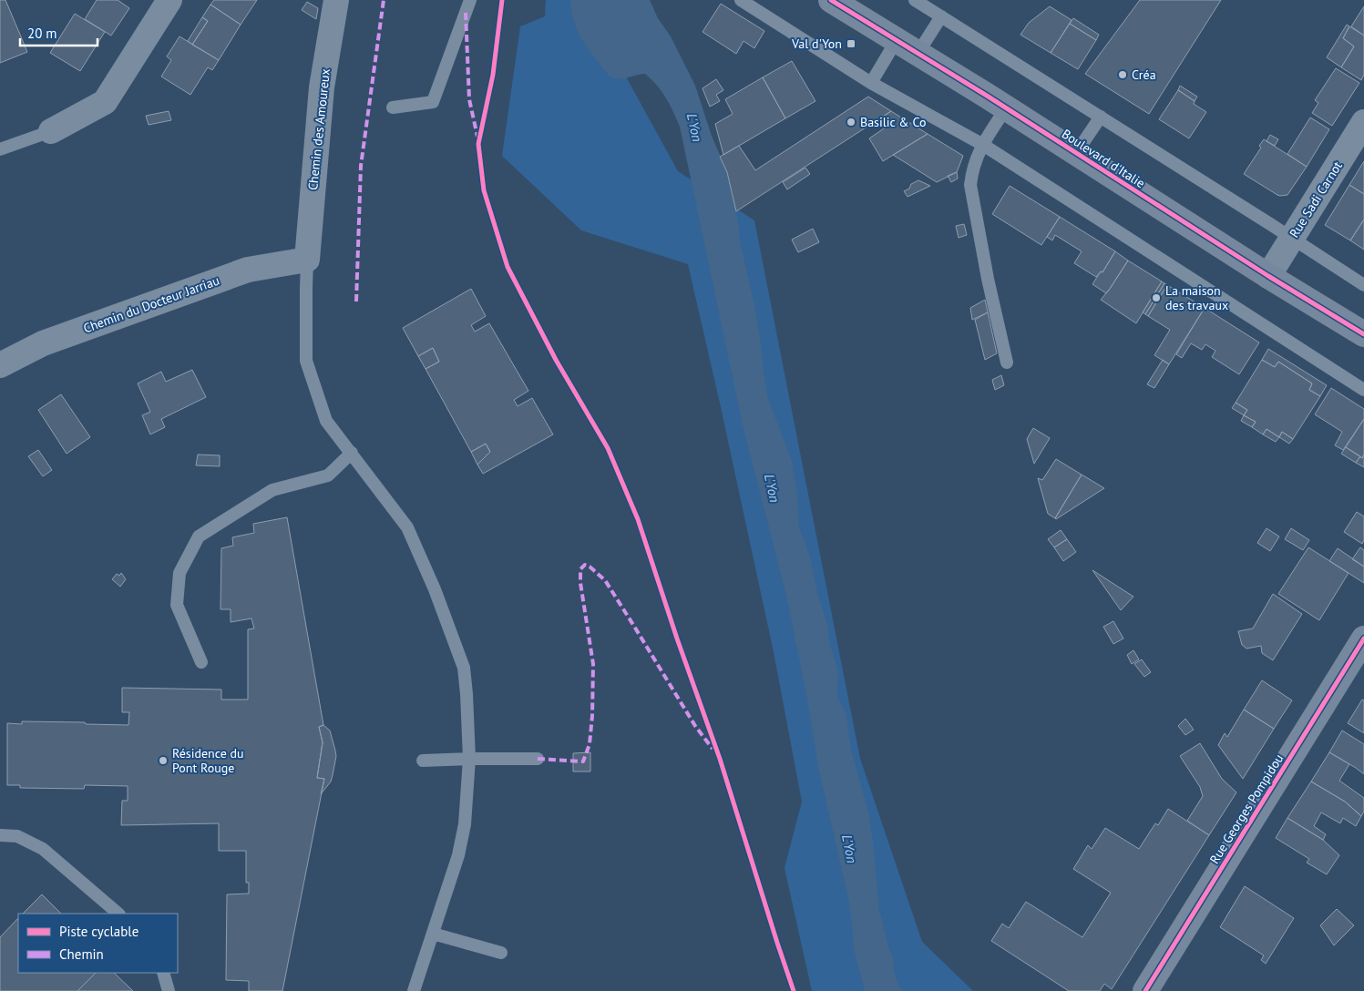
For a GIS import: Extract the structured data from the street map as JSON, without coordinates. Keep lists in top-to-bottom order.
{
  "streets": {
    "main road": ["Boulevard d'Italie", "Rue Georges Pompidou"],
    "street": ["Chemin des Amoureux", "Rue Sadi Carnot", "Chemin du Docteur Jarriau"]
  },
  "crossings": [
    ["Chemin des Amoureux", "Chemin du Docteur Jarriau"],
    ["Boulevard d'Italie", "Rue Sadi Carnot"]
  ],
  "water": ["L'Yon"],
  "places": {
    "transit": ["Val d'Yon"],
    "other": [
      "Créa",
      "Basilic & Co",
      "La maison des travaux",
      "Résidence du Pont Rouge"
    ]
  },
  "legend": ["Piste cyclable", "Chemin"],
  "scale_bar": "20 m"
}
